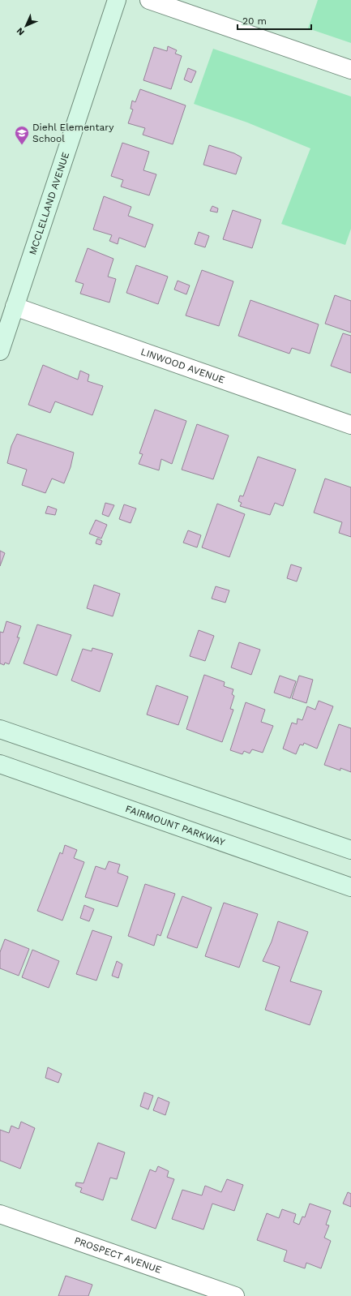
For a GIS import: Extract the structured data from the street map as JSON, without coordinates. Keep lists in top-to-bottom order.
{
  "streets": {
    "street": [
      "MCCLELLAND AVENUE",
      "LINWOOD AVENUE",
      "FAIRMOUNT PARKWAY",
      "PROSPECT AVENUE"
    ]
  },
  "crossings": [
    ["MCCLELLAND AVENUE", "LINWOOD AVENUE"]
  ],
  "places": {
    "school or university": ["Diehl Elementary School"]
  },
  "scale_bar": "20 m",
  "north": "bottom left"
}
